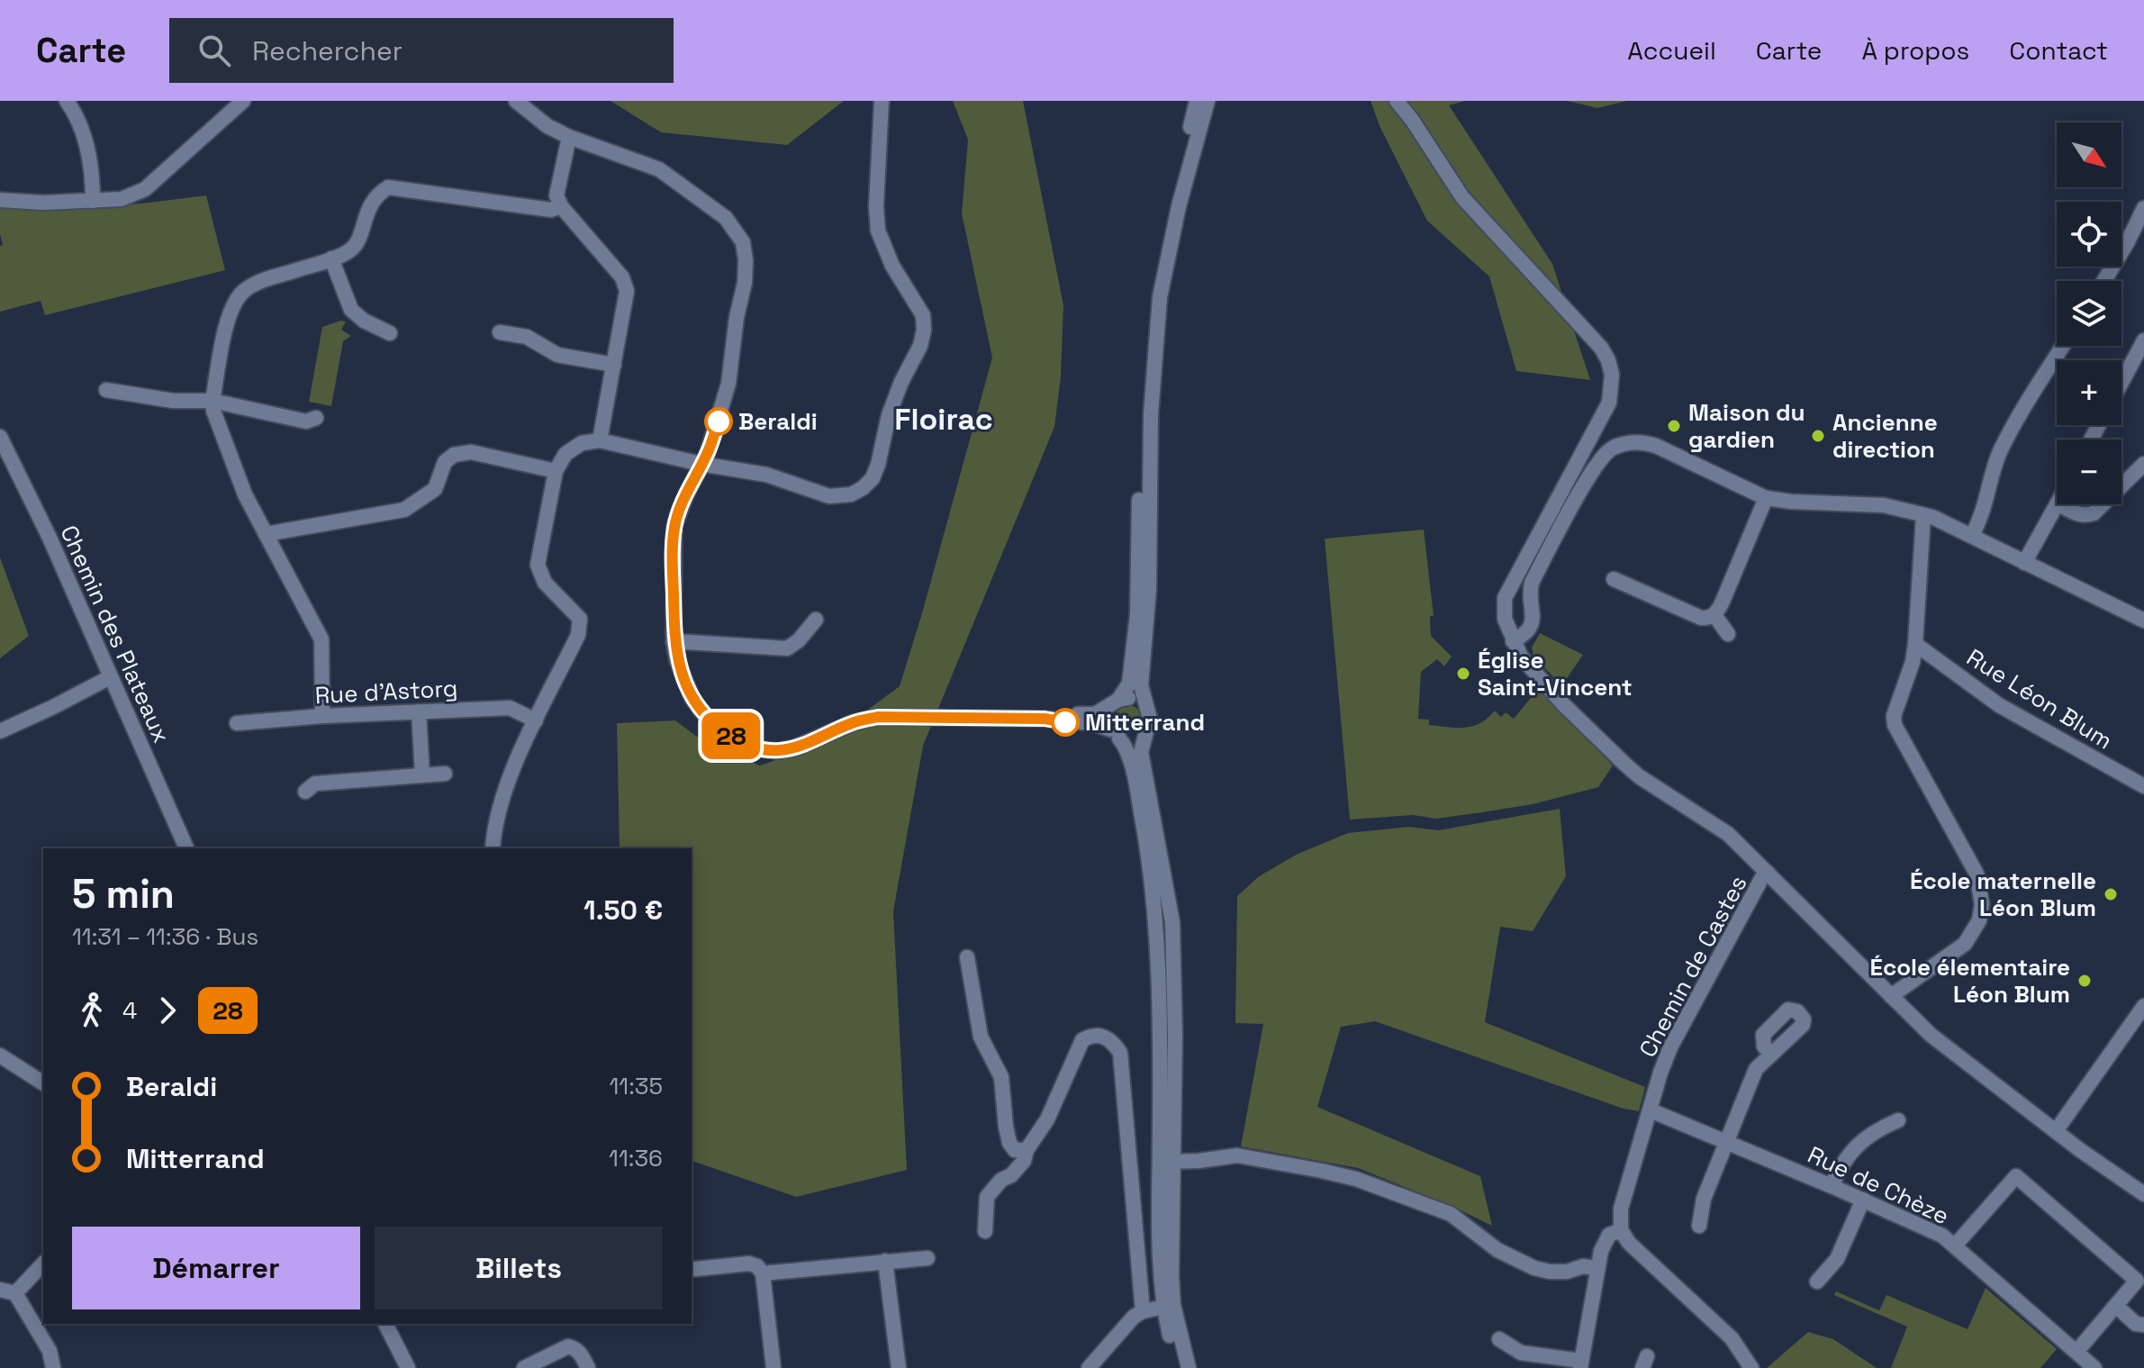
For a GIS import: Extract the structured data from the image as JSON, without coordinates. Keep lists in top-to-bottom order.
{
  "streets": {
    "street": [
      "Chemin des Plateaux",
      "Rue d'Astorg",
      "Rue Léon Blum",
      "Chemin de Castes",
      "Rue de Chèze"
    ]
  },
  "crossings": [
    ["Chemin de Castes", "Rue de Chèze"]
  ],
  "districts": ["Floirac"],
  "places": [
    "Beraldi",
    "Maison du gardien",
    "Ancienne direction",
    "Église Saint-Vincent",
    "Mitterrand",
    "École maternelle Léon Blum",
    "École élementaire Léon Blum"
  ],
  "lines": ["bus line 28"],
  "north": "bottom right",
  "page": {
    "header": "Carte",
    "search": "Rechercher",
    "nav": [
      "Accueil",
      "Carte",
      "À propos",
      "Contact"
    ],
    "on_map": "28",
    "map_buttons": ["+", "−"],
    "heading": ["5 min", "11:31 – 11:36 · Bus", "1.50 €"],
    "legs": ["4", "28"],
    "list": [
      {
        "name": "Beraldi",
        "value": "11:35"
      },
      {
        "name": "Mitterrand",
        "value": "11:36"
      }
    ],
    "buttons": ["Démarrer", "Billets"]
  }
}
